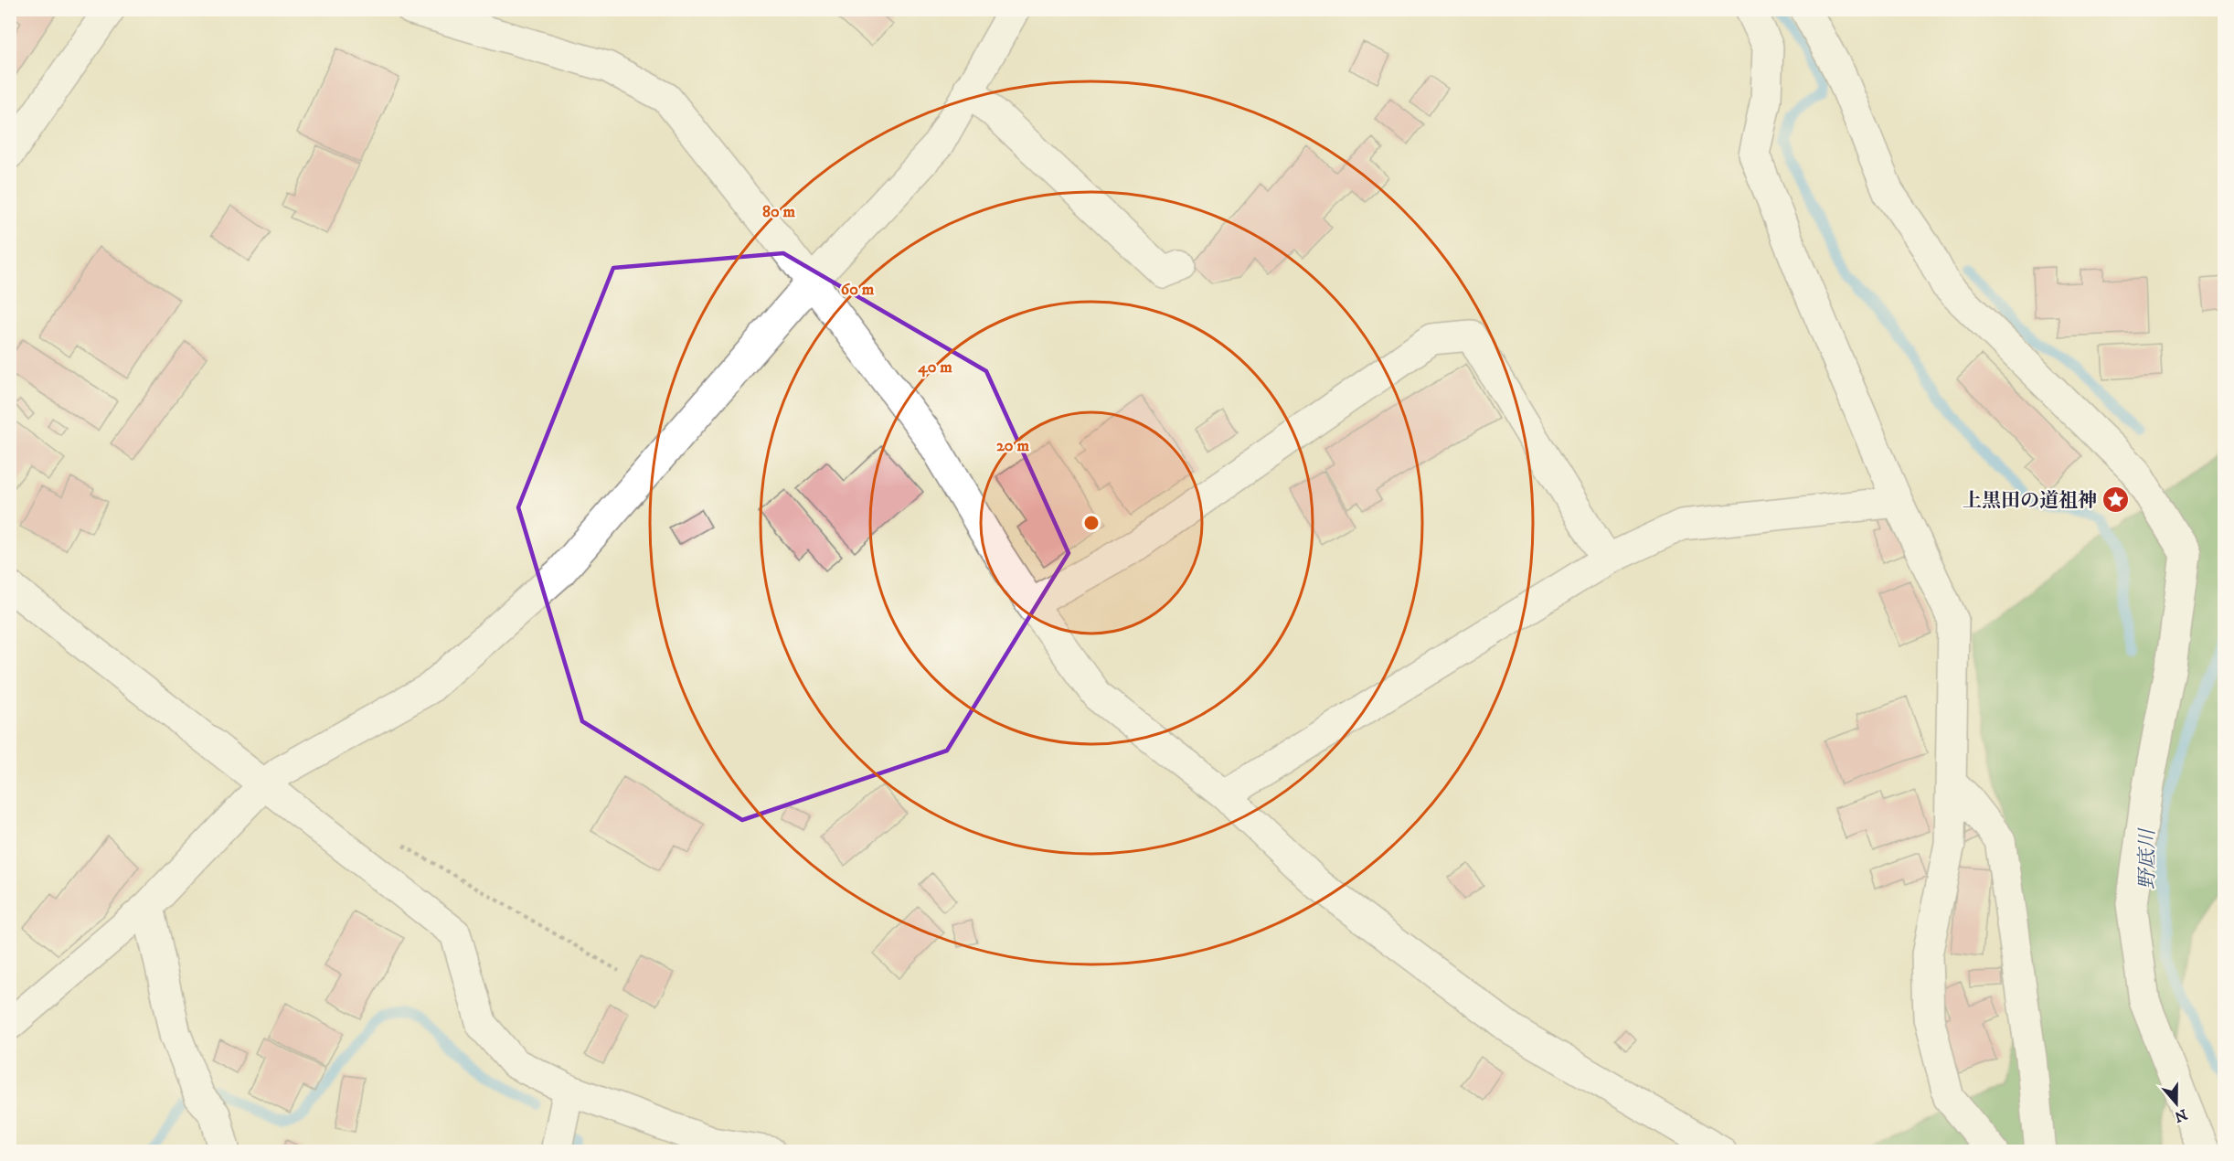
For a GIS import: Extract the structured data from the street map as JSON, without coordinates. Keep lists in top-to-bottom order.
{
  "water": ["野底川"],
  "places": {
    "place": ["上黒田の道祖神"]
  },
  "north": "bottom",
  "rings": [
    "80 m",
    "60 m",
    "40 m",
    "20 m"
  ]
}
